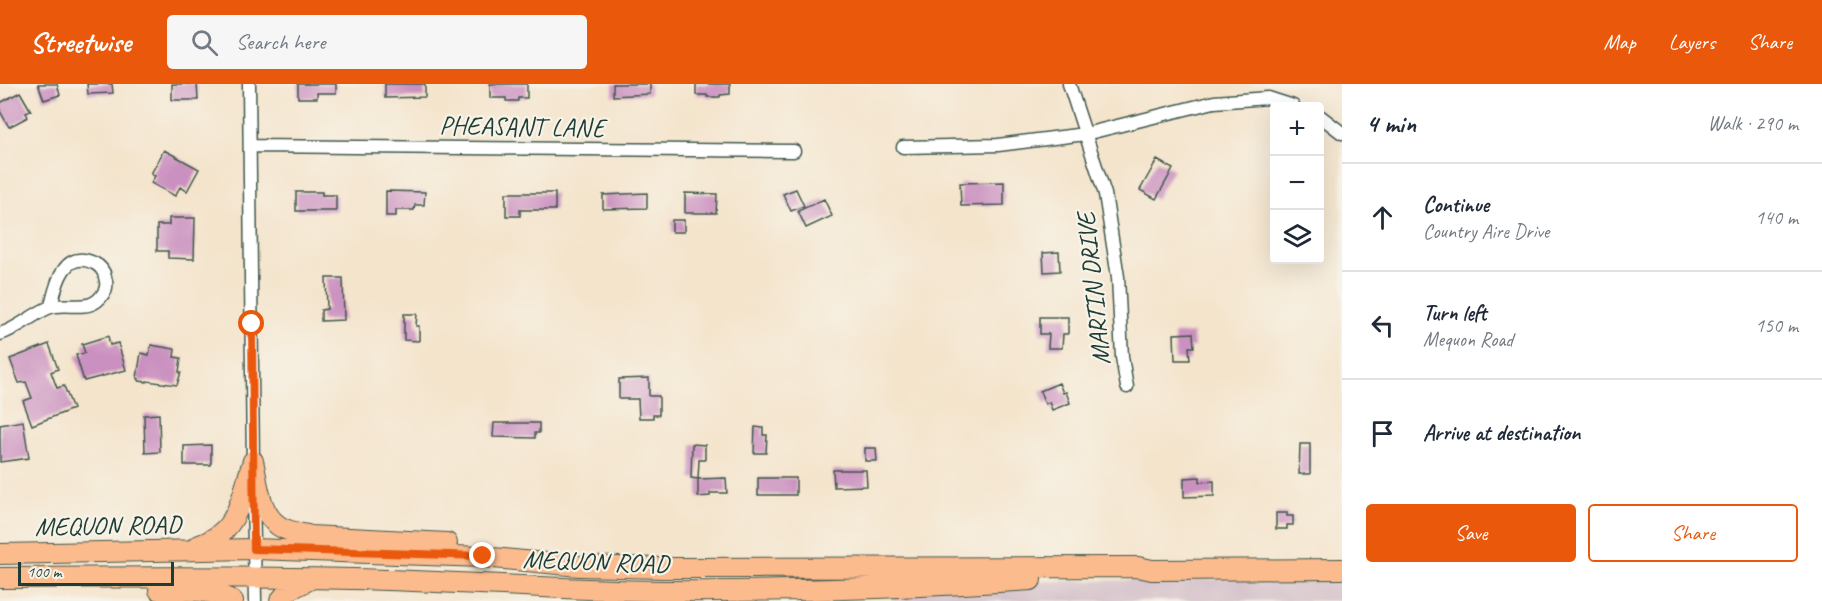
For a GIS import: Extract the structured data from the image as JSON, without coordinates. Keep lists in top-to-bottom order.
{
  "streets": {
    "main road": ["MEQUON ROAD"],
    "street": ["PHEASANT LANE", "MARTIN DRIVE"]
  },
  "scale_bar": "100 m",
  "page": {
    "header": "Streetwise",
    "search": "Search here",
    "nav": ["Map", "Layers", "Share"],
    "heading": ["4 min", "Walk · 290 m"],
    "map_buttons": ["+", "−"],
    "list": [
      ["Continue", "Country Aire Drive", "140 m"],
      ["Turn left", "Mequon Road", "150 m"],
      "Arrive at destination"
    ],
    "buttons": ["Save", "Share"],
    "scale": "100 m"
  }
}
